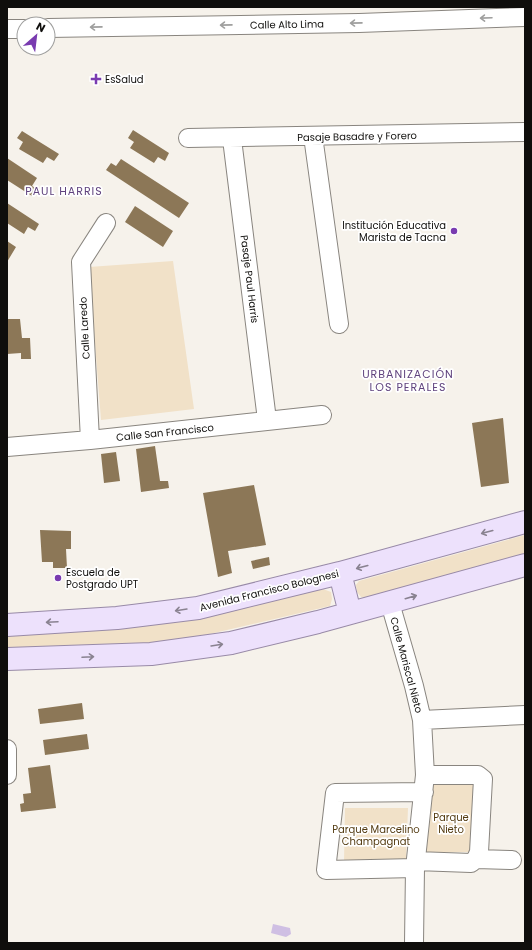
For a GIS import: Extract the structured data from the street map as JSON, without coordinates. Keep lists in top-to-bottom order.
{
  "streets": {
    "main road": ["Avenida Francisco Bolognesi"],
    "street": [
      "Calle Alto Lima",
      "Pasaje Basadre y Forero",
      "Pasaje Paul Harris",
      "Calle Laredo",
      "Calle San Francisco",
      "Calle Mariscal Nieto"
    ]
  },
  "crossings": [
    ["Pasaje Basadre y Forero", "Pasaje Paul Harris"],
    ["Pasaje Paul Harris", "Calle San Francisco"],
    ["Calle Laredo", "Calle San Francisco"]
  ],
  "one_way": ["Calle Alto Lima"],
  "districts": ["PAUL HARRIS", "URBANIZACIÓN LOS PERALES"],
  "parks": ["Parque Nieto", "Parque Marcelino Champagnat"],
  "places": {
    "health": ["EsSalud"],
    "other": ["Institución Educativa Marista de Tacna", "Escuela de Postgrado UPT"]
  },
  "north": "top right"
}
